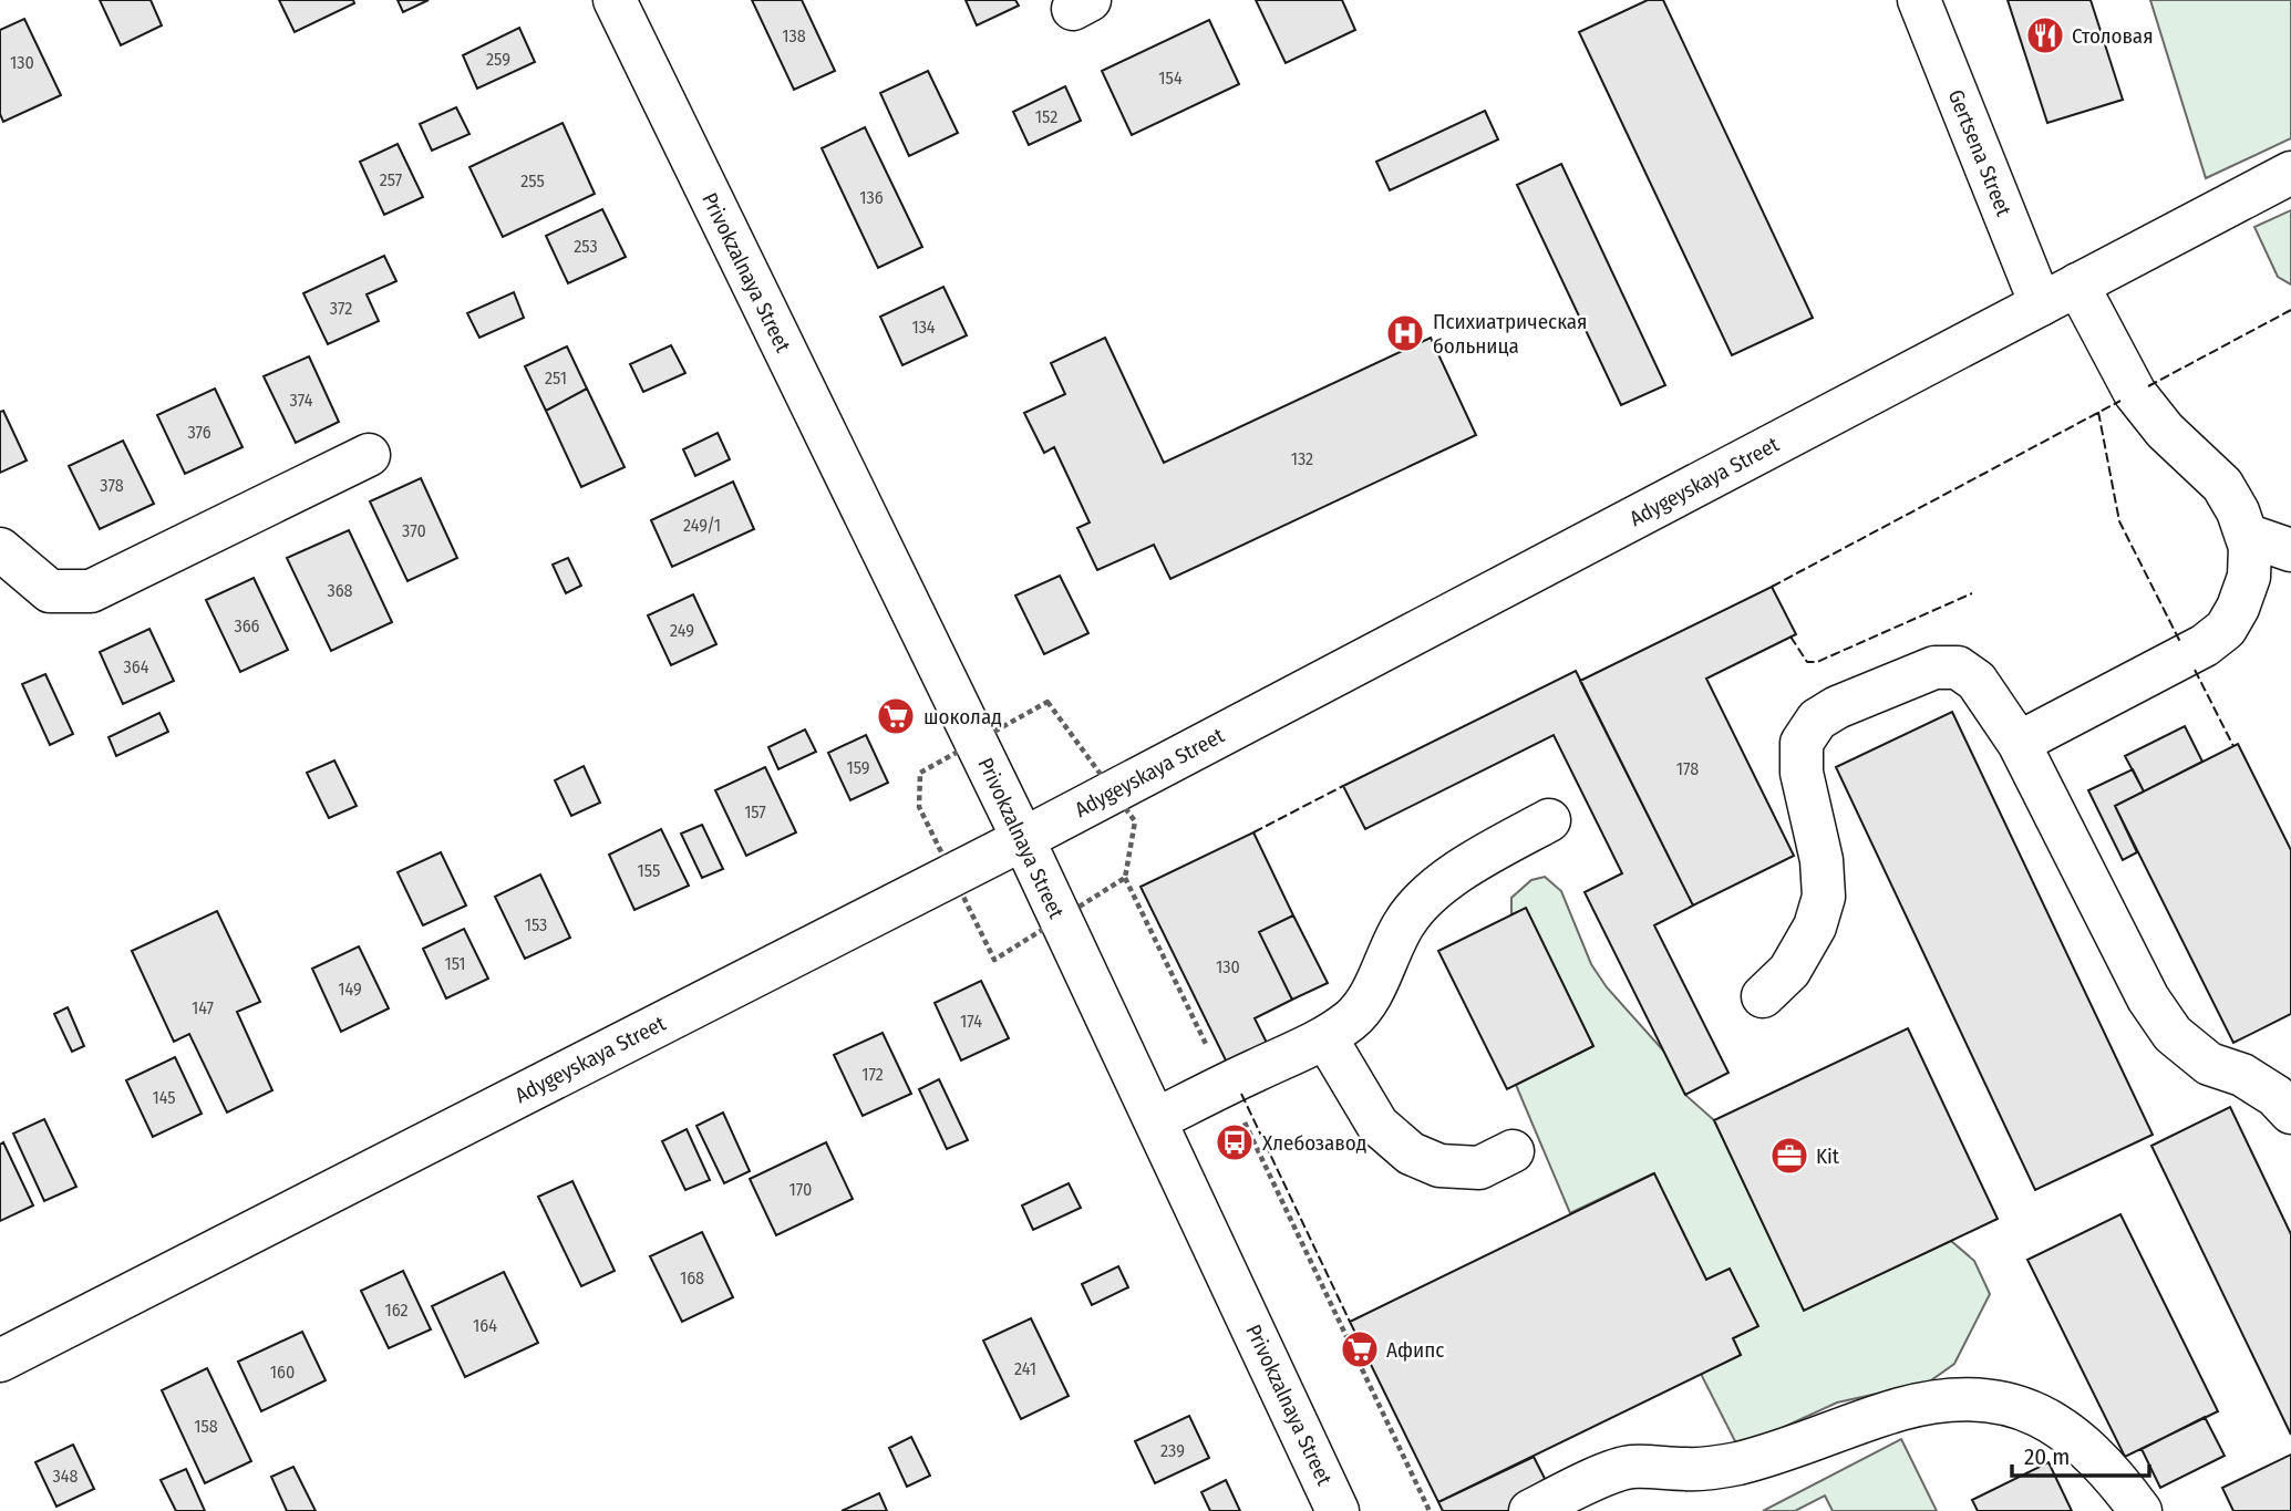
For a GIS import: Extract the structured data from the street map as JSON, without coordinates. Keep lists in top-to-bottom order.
{
  "streets": {
    "main road": ["Gertsena Street", "Privokzalnaya Street", "Adygeyskaya Street"]
  },
  "crossings": [
    ["Gertsena Street", "Adygeyskaya Street"],
    ["Privokzalnaya Street", "Adygeyskaya Street"]
  ],
  "places": {
    "restaurant": ["Столовая"],
    "hospital": ["Психиатрическая больница"],
    "supermarket": ["шоколад", "Афипс"],
    "bus stop": ["Хлебозавод"],
    "office": ["Kit"]
  },
  "house_numbers": [
    "138",
    "259",
    "130",
    "154",
    "152",
    "257",
    "255",
    "136",
    "253",
    "372",
    "134",
    "251",
    "374",
    "376",
    "132",
    "378",
    "249/1",
    "370",
    "368",
    "366",
    "249",
    "364",
    "159",
    "178",
    "157",
    "155",
    "153",
    "151",
    "130",
    "149",
    "147",
    "174",
    "172",
    "145",
    "170",
    "168",
    "162",
    "164",
    "241",
    "160",
    "158",
    "239",
    "348"
  ],
  "scale_bar": "20 m"
}
